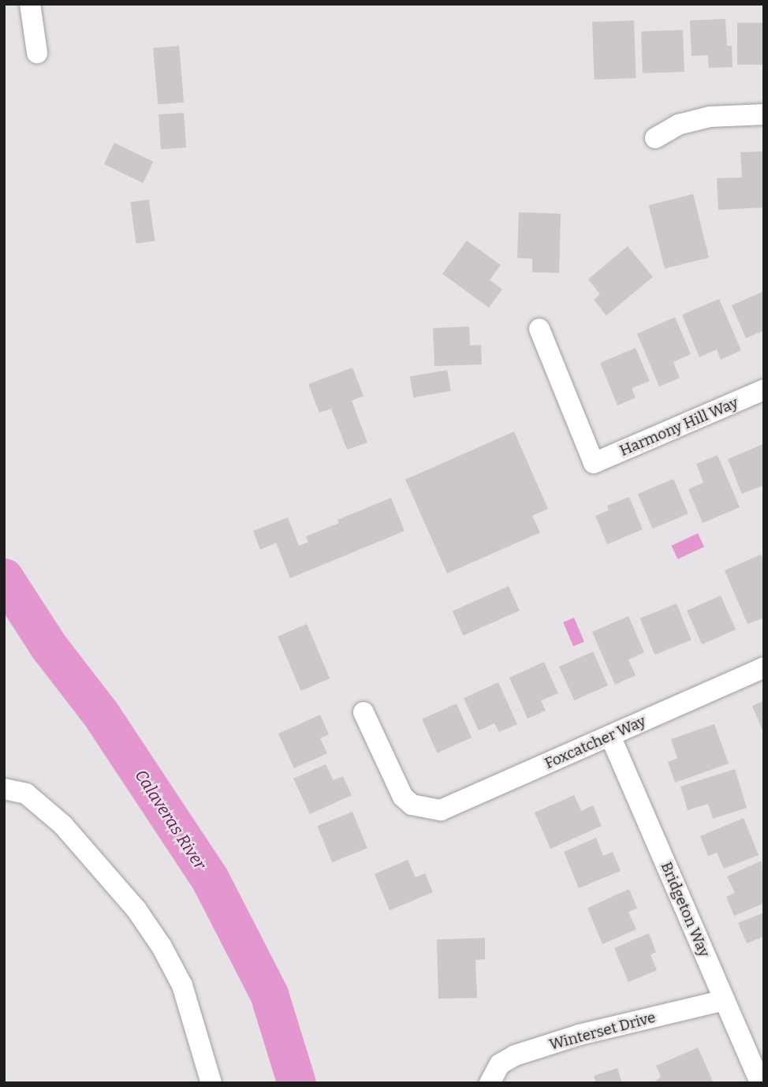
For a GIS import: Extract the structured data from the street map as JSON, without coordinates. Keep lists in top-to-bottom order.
{
  "streets": {
    "street": [
      "Harmony Hill Way",
      "Foxcatcher Way",
      "Bridgeton Way",
      "Winterset Drive"
    ]
  },
  "crossings": [
    ["Foxcatcher Way", "Bridgeton Way"],
    ["Bridgeton Way", "Winterset Drive"]
  ],
  "water": ["Calaveras River"]
}
